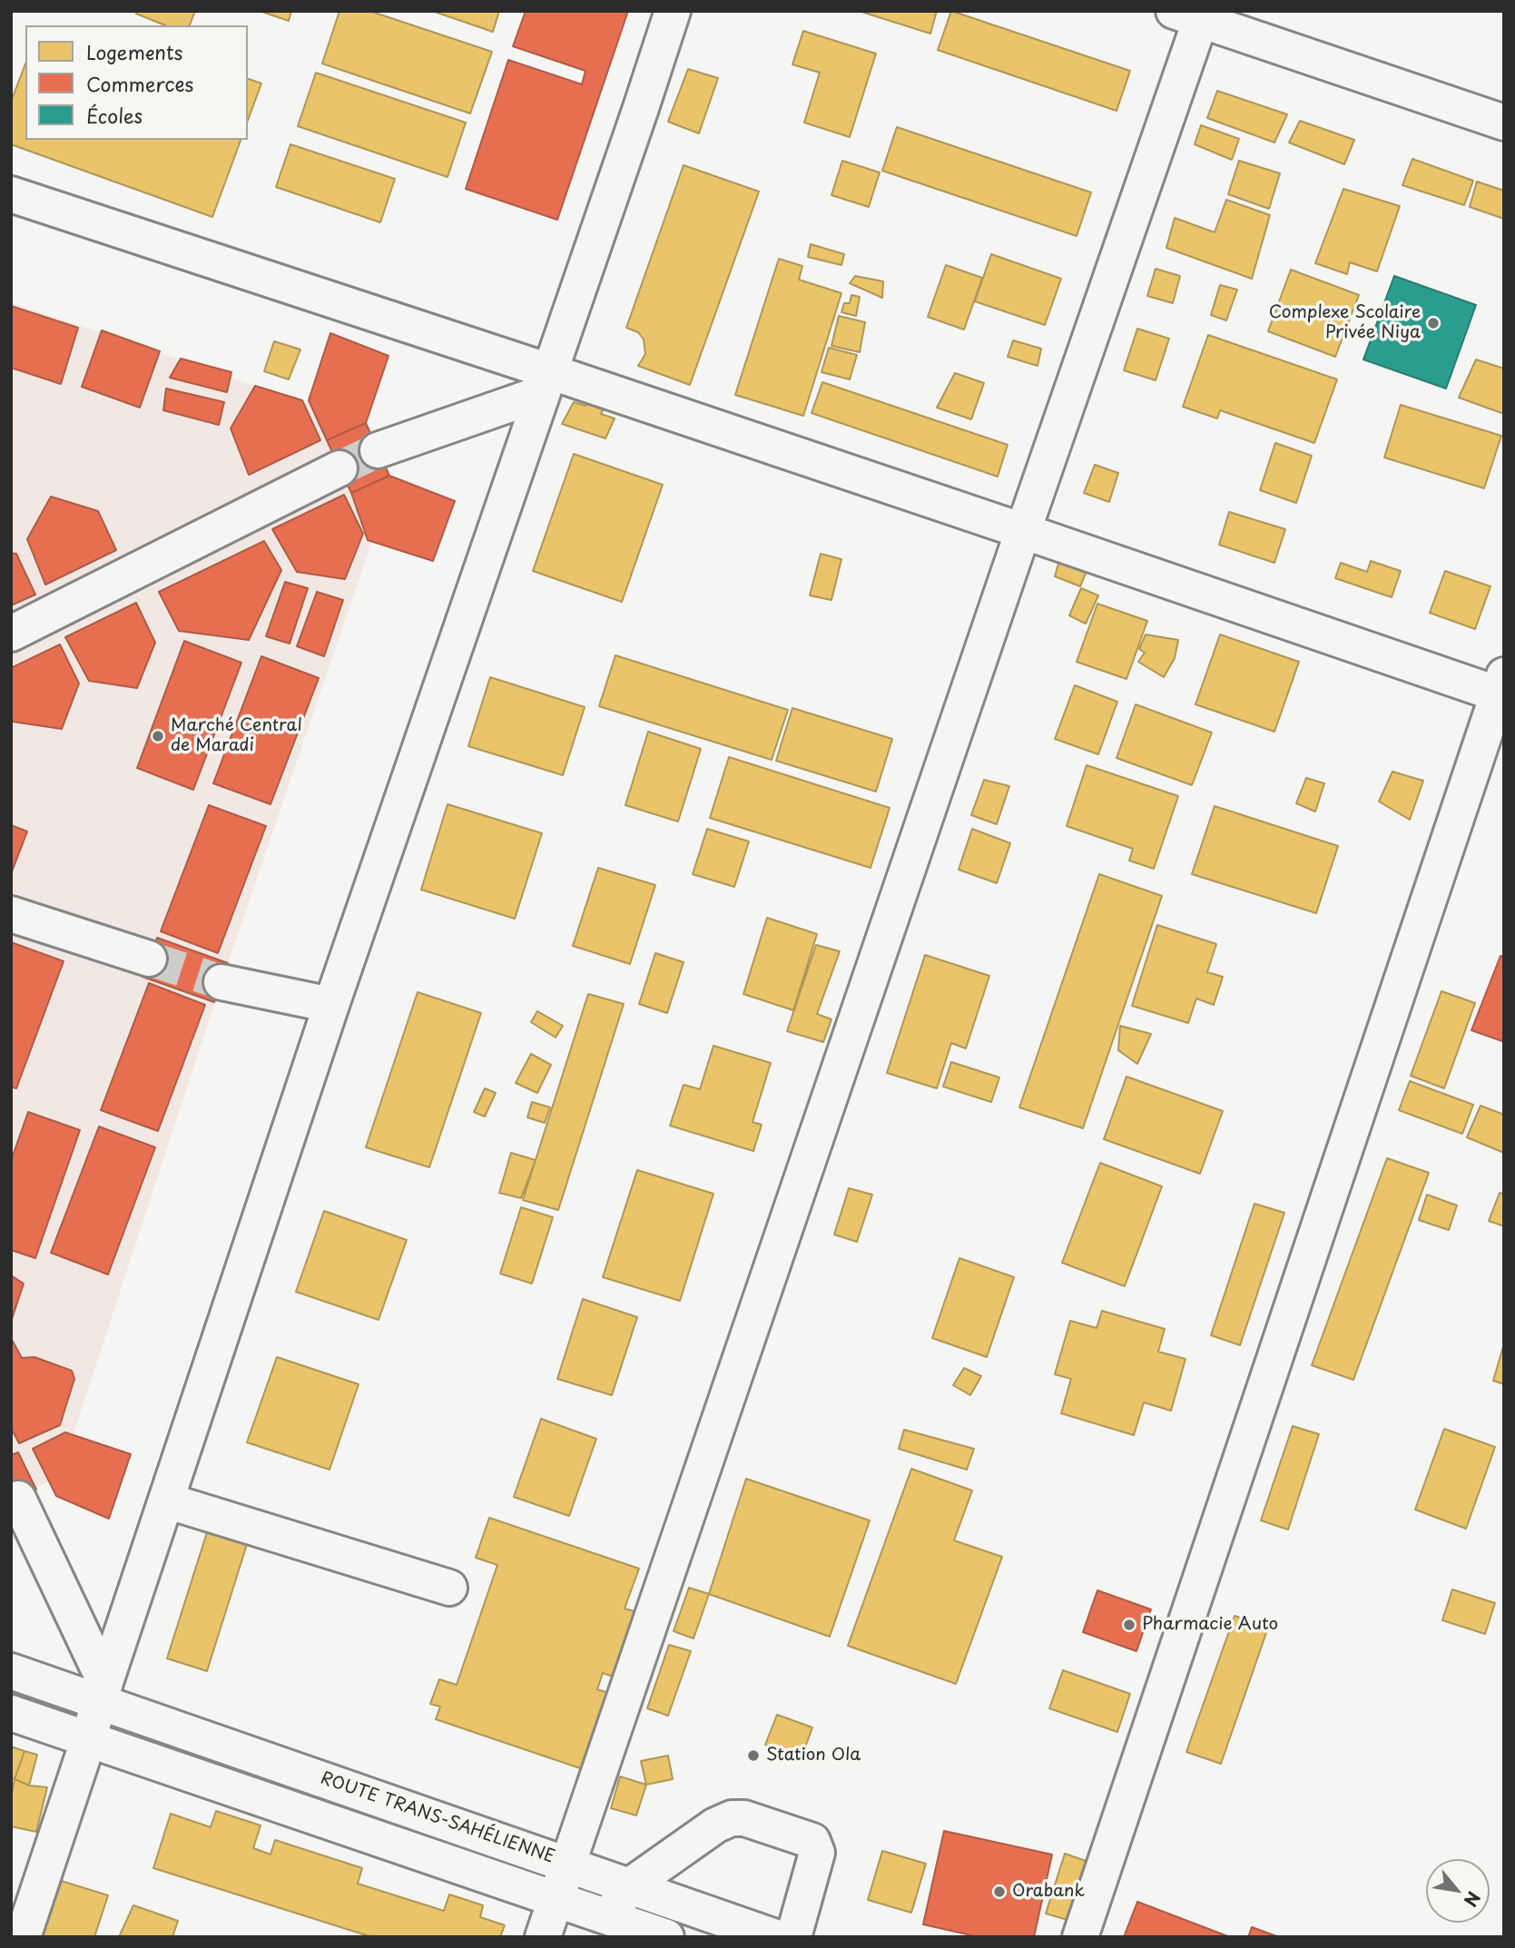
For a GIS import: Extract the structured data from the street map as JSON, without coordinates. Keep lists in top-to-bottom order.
{
  "streets": {
    "main road": ["ROUTE TRANS-SAHÉLIENNE"]
  },
  "places": [
    "Complexe Scolaire Privée Niya",
    "Marché Central de Maradi",
    "Pharmacie Auto",
    "Station Ola",
    "Orabank"
  ],
  "legend": ["Logements", "Commerces", "Écoles"],
  "north": "bottom right"
}
